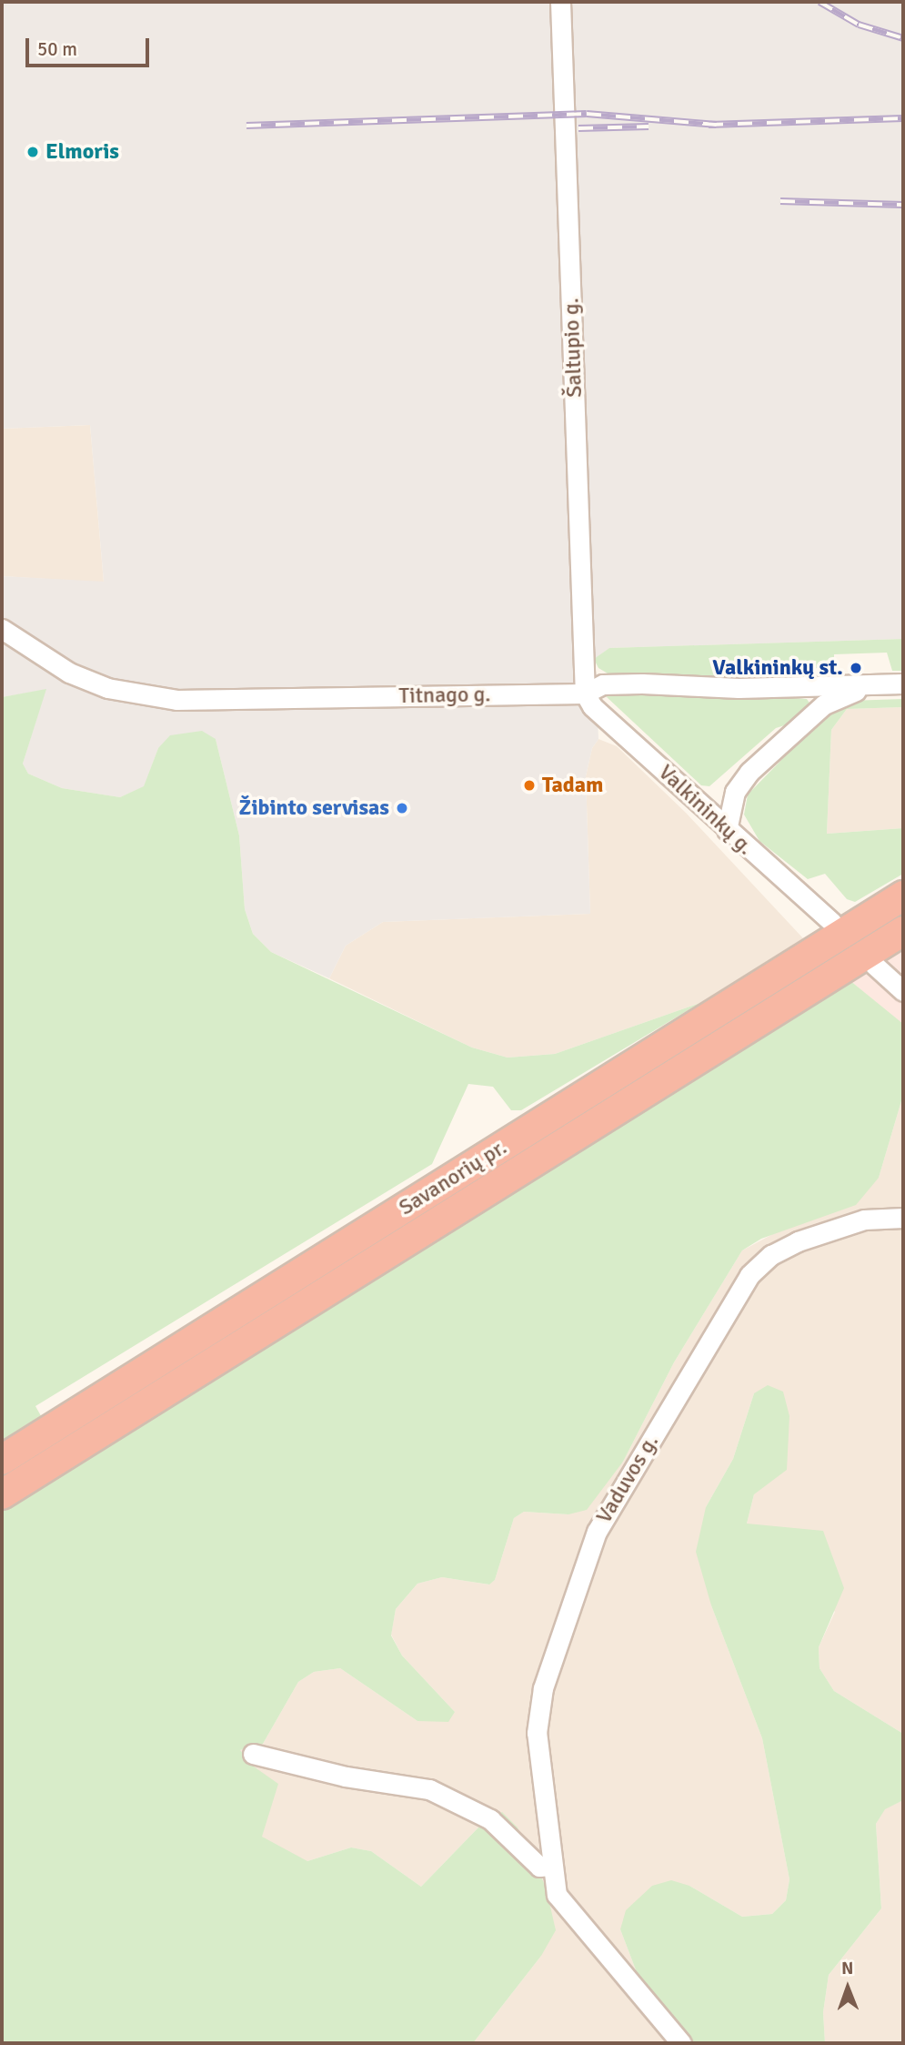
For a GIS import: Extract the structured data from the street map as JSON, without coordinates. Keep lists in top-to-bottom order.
{
  "streets": {
    "highway": ["Savanorių pr."],
    "street": [
      "Šaltupio g.",
      "Titnago g.",
      "Valkininkų g.",
      "Vaduvos g."
    ]
  },
  "crossings": [
    ["Šaltupio g.", "Titnago g."],
    ["Šaltupio g.", "Valkininkų g."],
    ["Titnago g.", "Valkininkų g."]
  ],
  "places": [
    "Elmoris",
    "Valkininkų st.",
    "Tadam",
    "Žibinto servisas"
  ],
  "scale_bar": "50 m",
  "north": "top"
}
